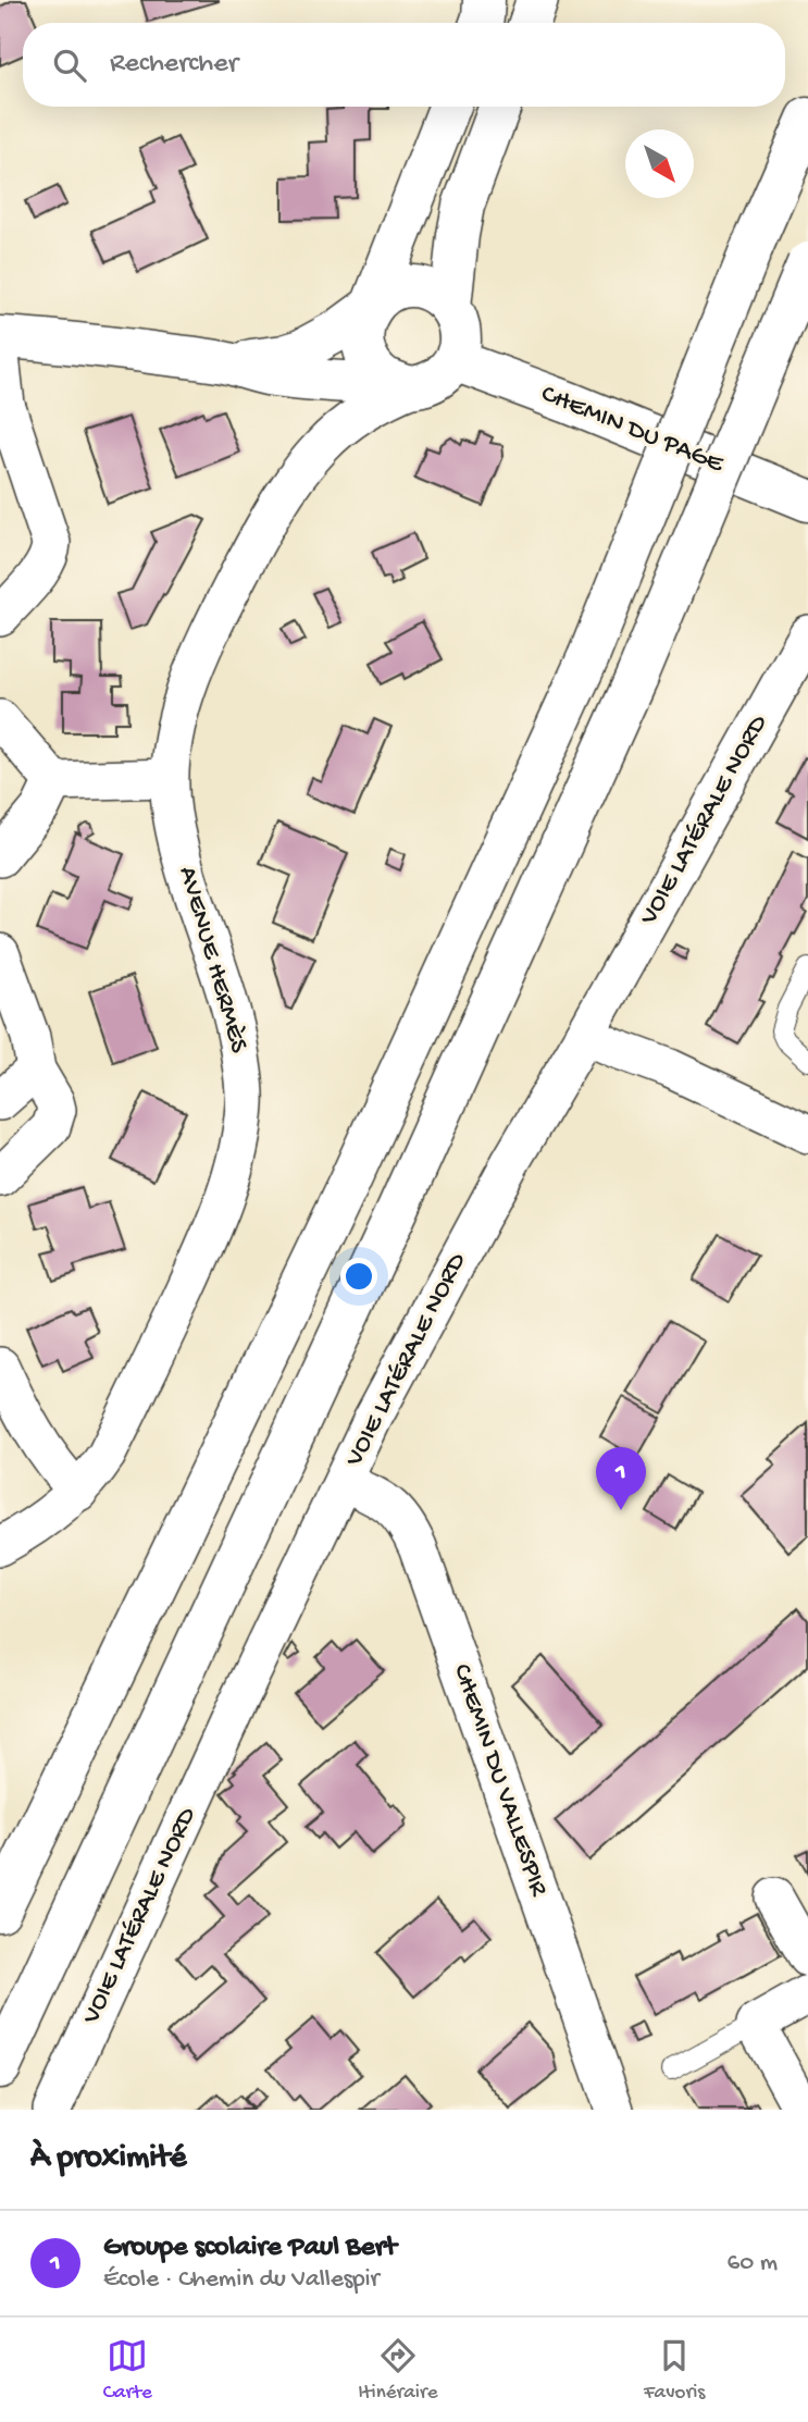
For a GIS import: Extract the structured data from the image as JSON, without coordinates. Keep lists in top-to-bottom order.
{
  "streets": {
    "main road": ["CHEMIN DU PAGE"],
    "street": ["VOIE LATÉRALE NORD", "AVENUE HERMÈS", "CHEMIN DU VALLESPIR"]
  },
  "crossings": [
    ["CHEMIN DU PAGE", "AVENUE HERMÈS"],
    ["VOIE LATÉRALE NORD", "CHEMIN DU VALLESPIR"]
  ],
  "north": "bottom right",
  "page": {
    "search": "Rechercher",
    "pins": "1",
    "heading": "À proximité",
    "list": [
      {
        "mark": "1",
        "name": "Groupe scolaire Paul Bert",
        "note": "École · Chemin du Vallespir",
        "value": "60 m"
      }
    ],
    "nav": ["Carte", "Itinéraire", "Favoris"]
  }
}
